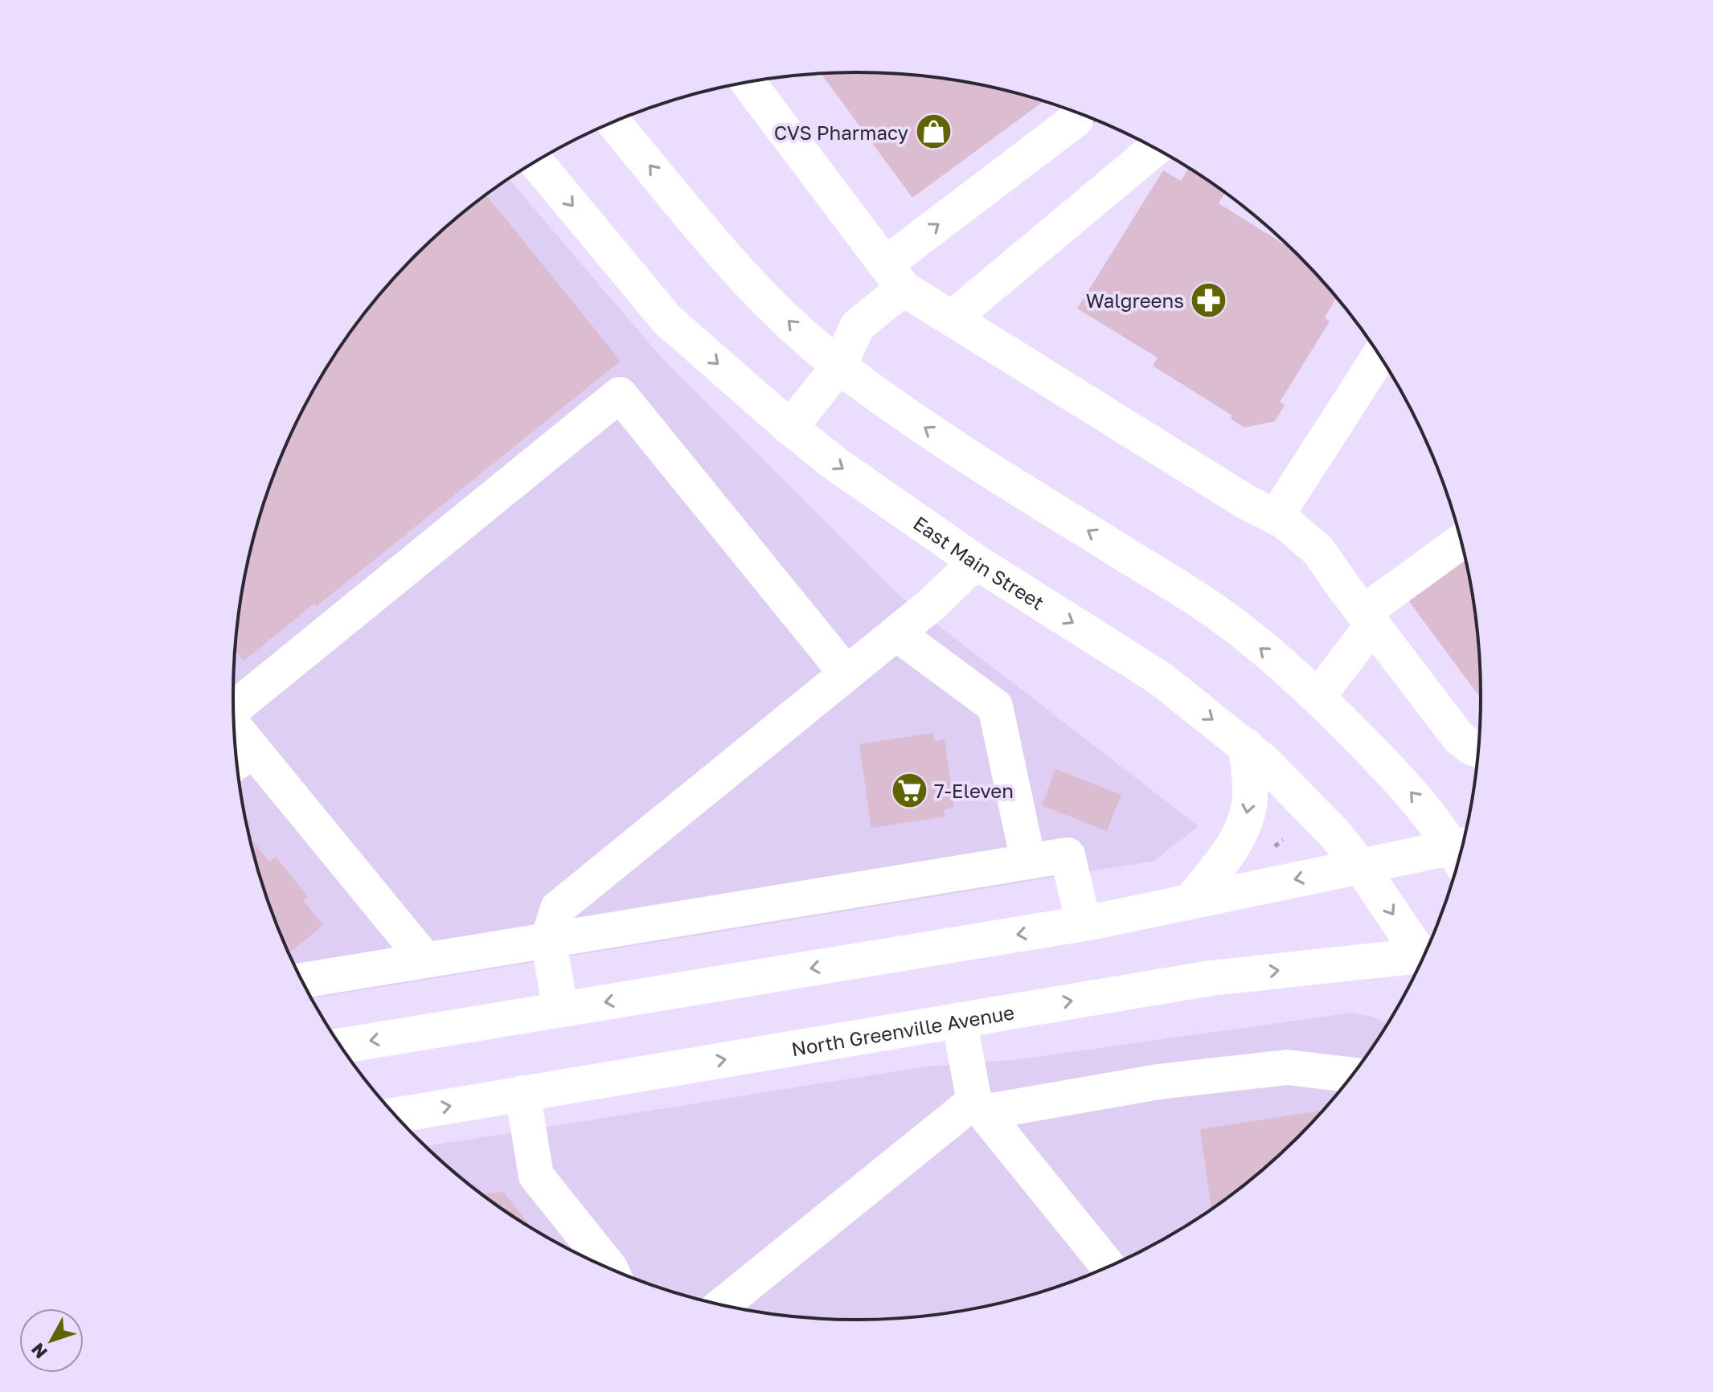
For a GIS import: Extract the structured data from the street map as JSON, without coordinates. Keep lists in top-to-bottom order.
{
  "streets": {
    "main road": ["East Main Street", "North Greenville Avenue"]
  },
  "places": {
    "shop": ["CVS Pharmacy"],
    "pharmacy": ["Walgreens"],
    "supermarket": ["7-Eleven"]
  },
  "north": "bottom left"
}
